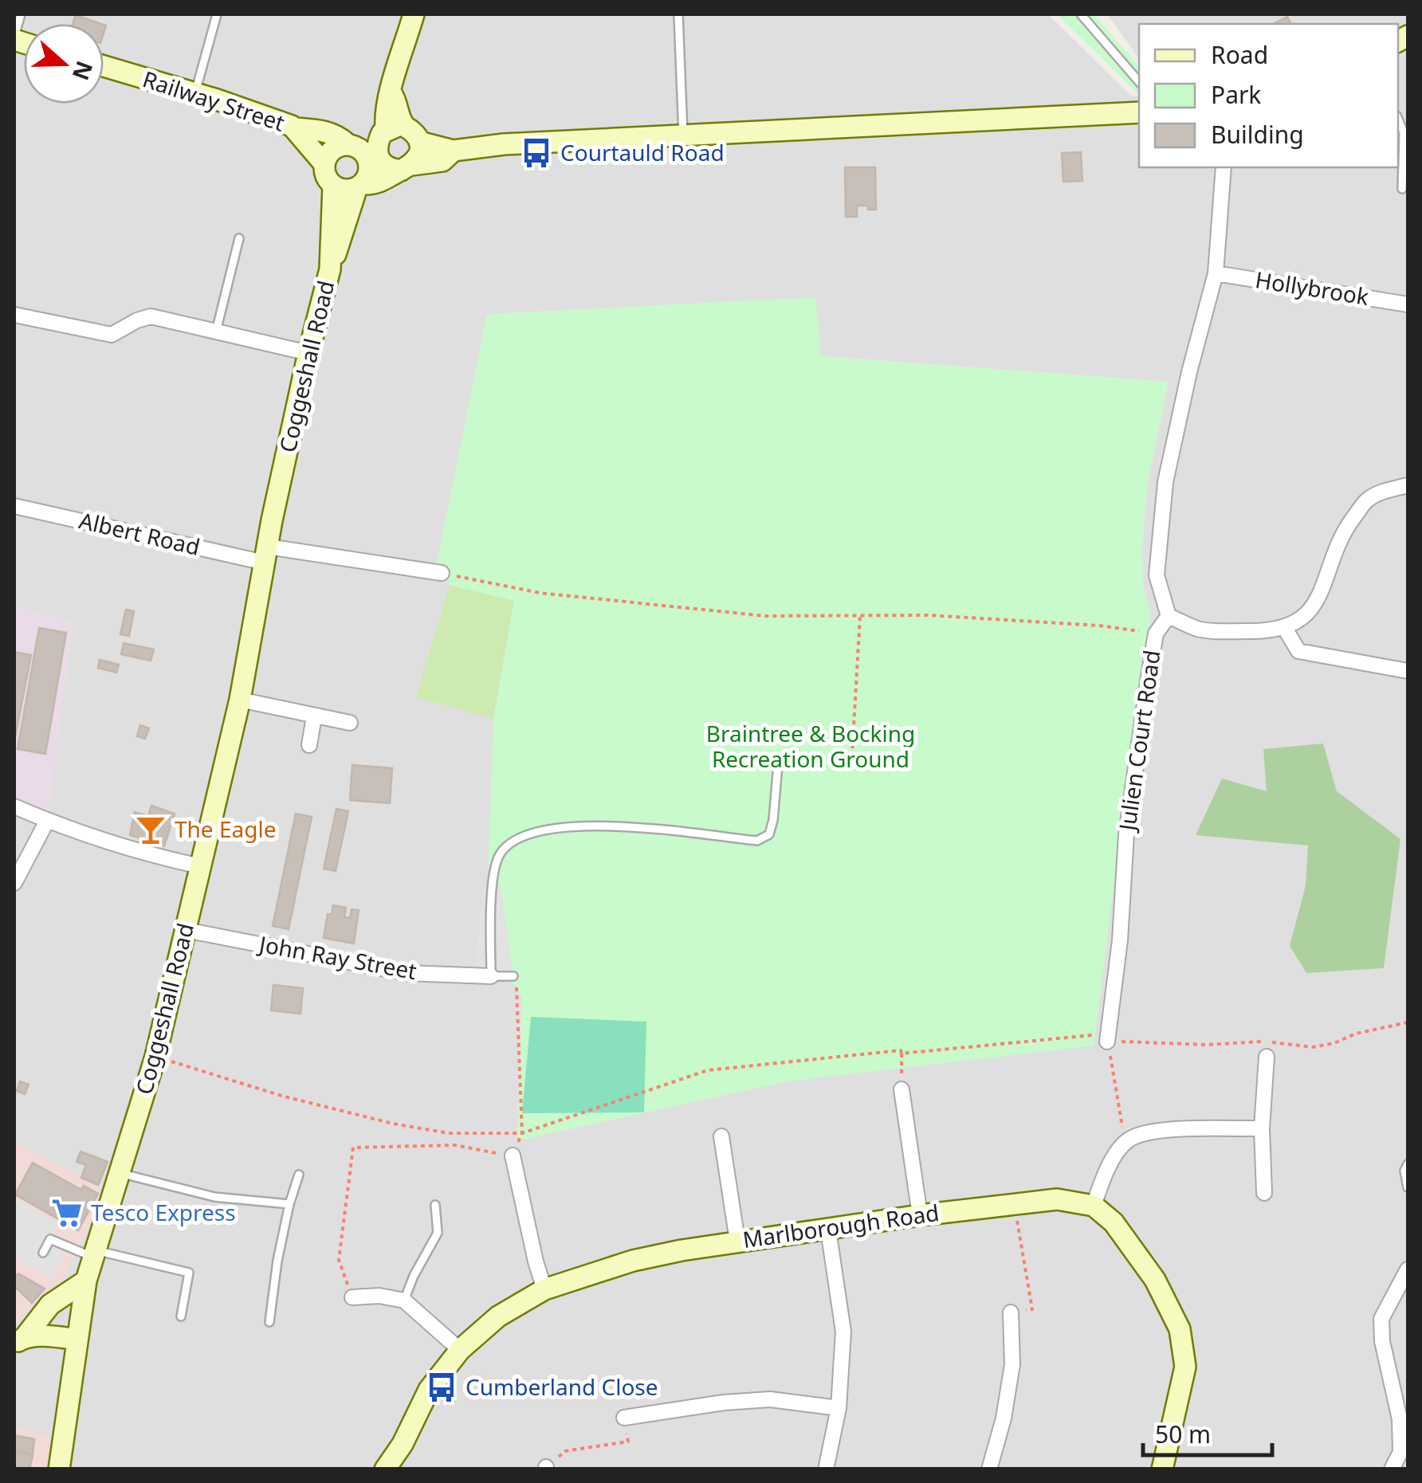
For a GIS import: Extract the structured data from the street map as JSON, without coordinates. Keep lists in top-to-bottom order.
{
  "streets": {
    "main road": ["Railway Street", "Coggeshall Road", "Marlborough Road"],
    "street": [
      "Hollybrook",
      "Albert Road",
      "Julien Court Road",
      "John Ray Street"
    ]
  },
  "crossings": [
    ["Railway Street", "Coggeshall Road"],
    ["Coggeshall Road", "Albert Road"],
    ["Coggeshall Road", "John Ray Street"]
  ],
  "parks": ["Braintree & Bocking Recreation Ground"],
  "places": {
    "bus stop": ["Courtauld Road", "Cumberland Close"],
    "bar": ["The Eagle"],
    "supermarket": ["Tesco Express"]
  },
  "legend": ["Road", "Park", "Building"],
  "scale_bar": "50 m",
  "north": "right"
}
